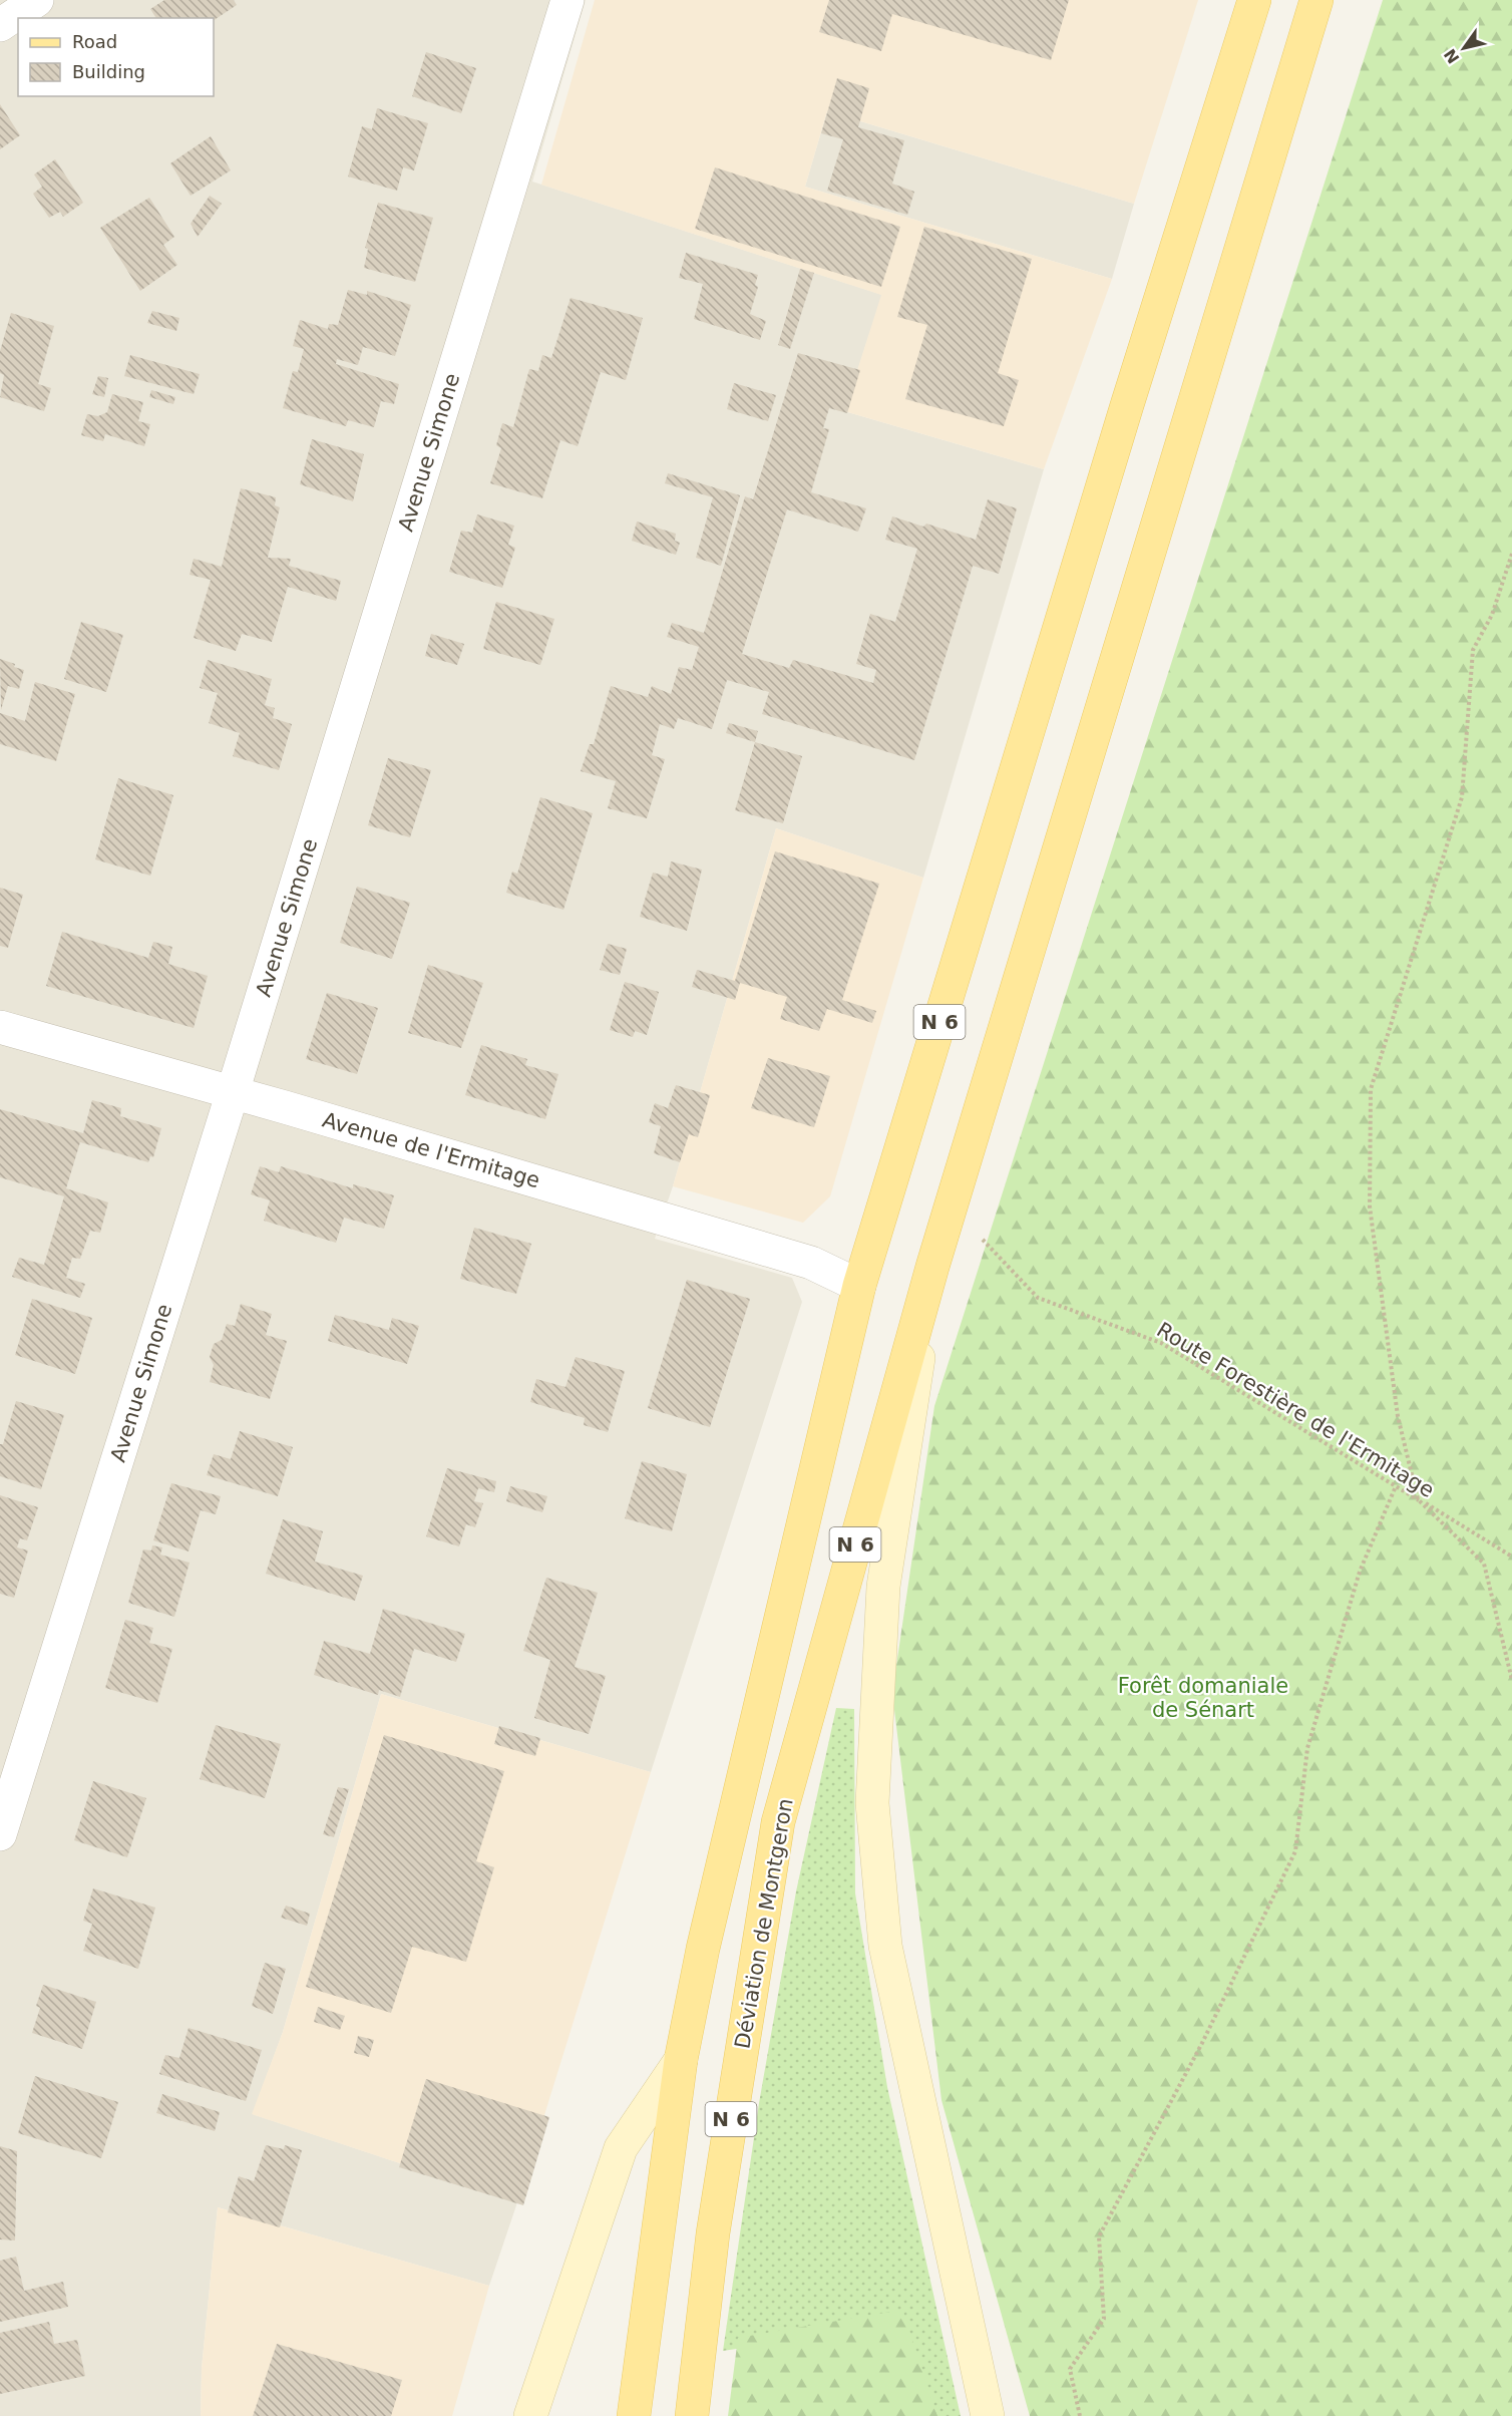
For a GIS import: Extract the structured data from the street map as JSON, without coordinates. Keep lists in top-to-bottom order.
{
  "streets": {
    "main road": ["N 6", "Déviation de Montgeron"],
    "street": ["Avenue Simone", "Avenue de l'Ermitage"],
    "path": ["Route Forestière de l'Ermitage"]
  },
  "crossings": [
    ["Avenue Simone", "Avenue de l'Ermitage"],
    ["N 6", "Avenue de l'Ermitage"],
    ["N 6", "Route Forestière de l'Ermitage"],
    ["N 6", "Déviation de Montgeron"]
  ],
  "parks": ["Forêt domaniale de Sénart"],
  "legend": ["Road", "Building"],
  "north": "bottom left"
}
